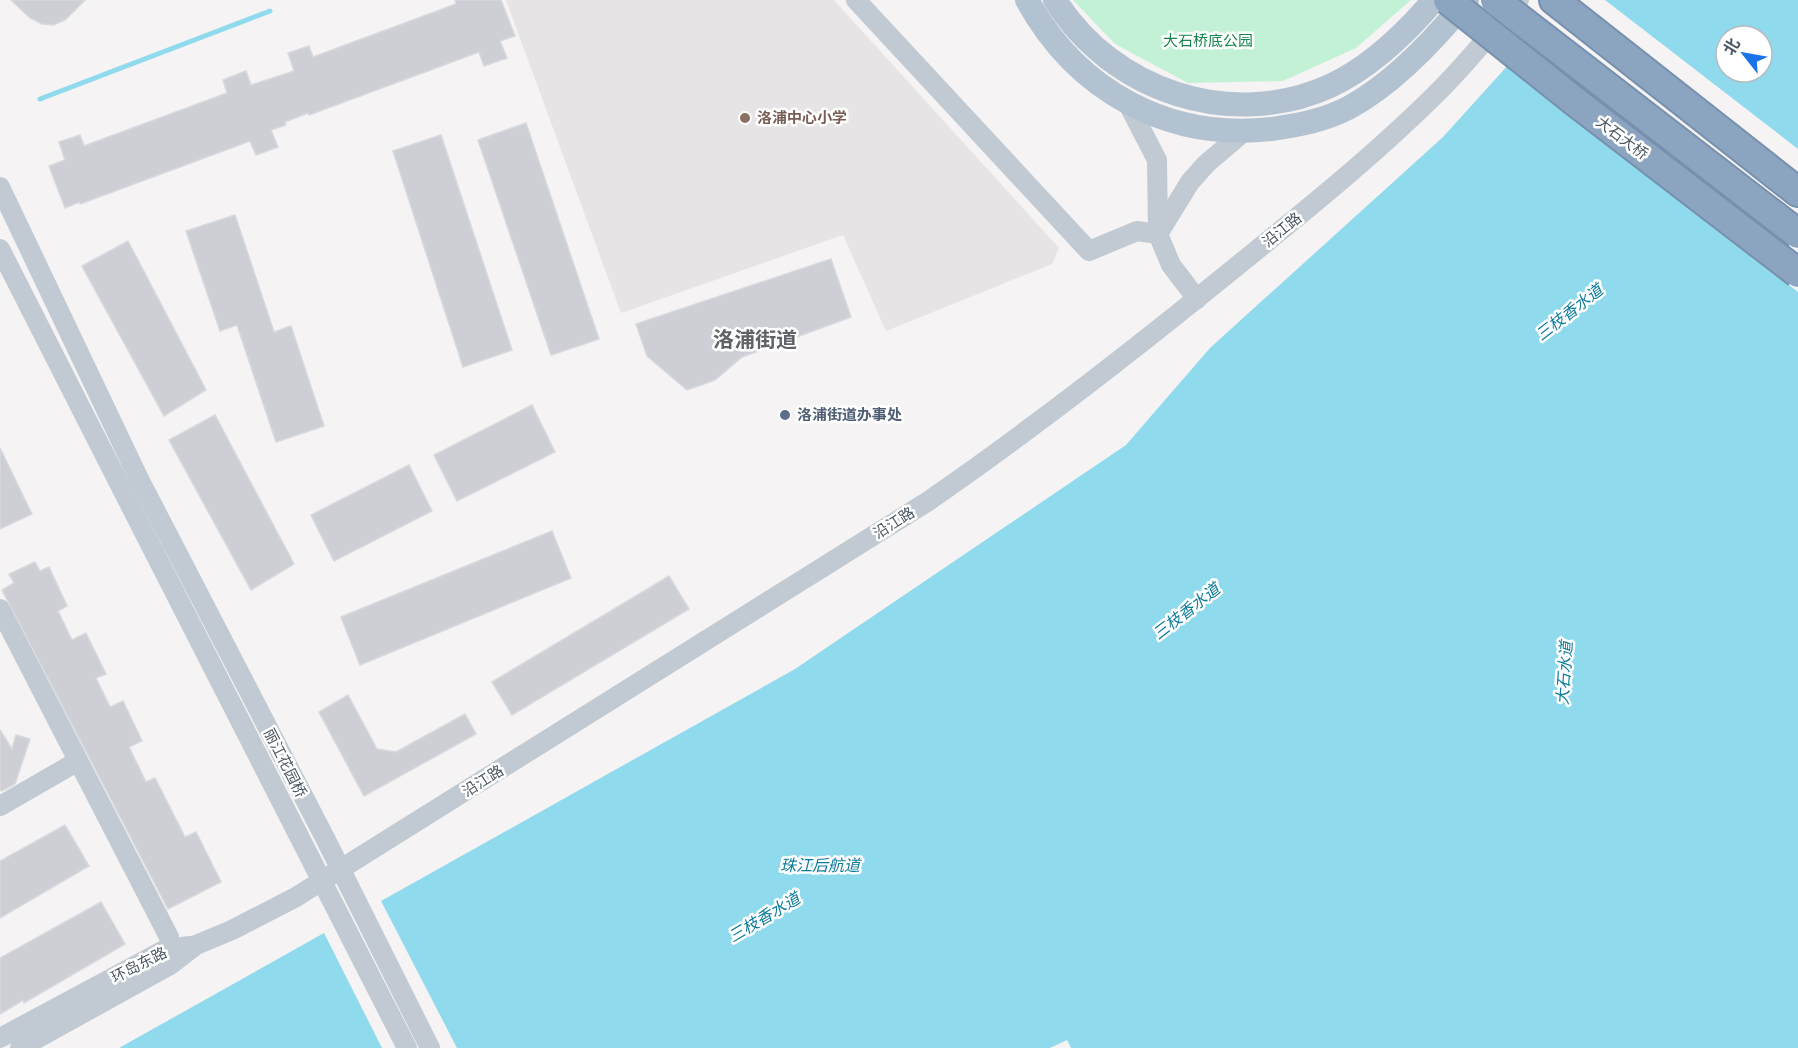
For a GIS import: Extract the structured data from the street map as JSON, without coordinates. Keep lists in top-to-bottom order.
{
  "streets": {
    "highway": ["大石大桥"],
    "street": ["沿江路", "丽江花园桥", "环岛东路"]
  },
  "crossings": [
    ["沿江路", "环岛东路"]
  ],
  "districts": ["洛浦街道"],
  "water": ["三枝香水道", "大石水道", "珠江后航道"],
  "parks": ["大石桥底公园"],
  "places": ["洛浦中心小学", "洛浦街道办事处"],
  "north": "top left"
}
